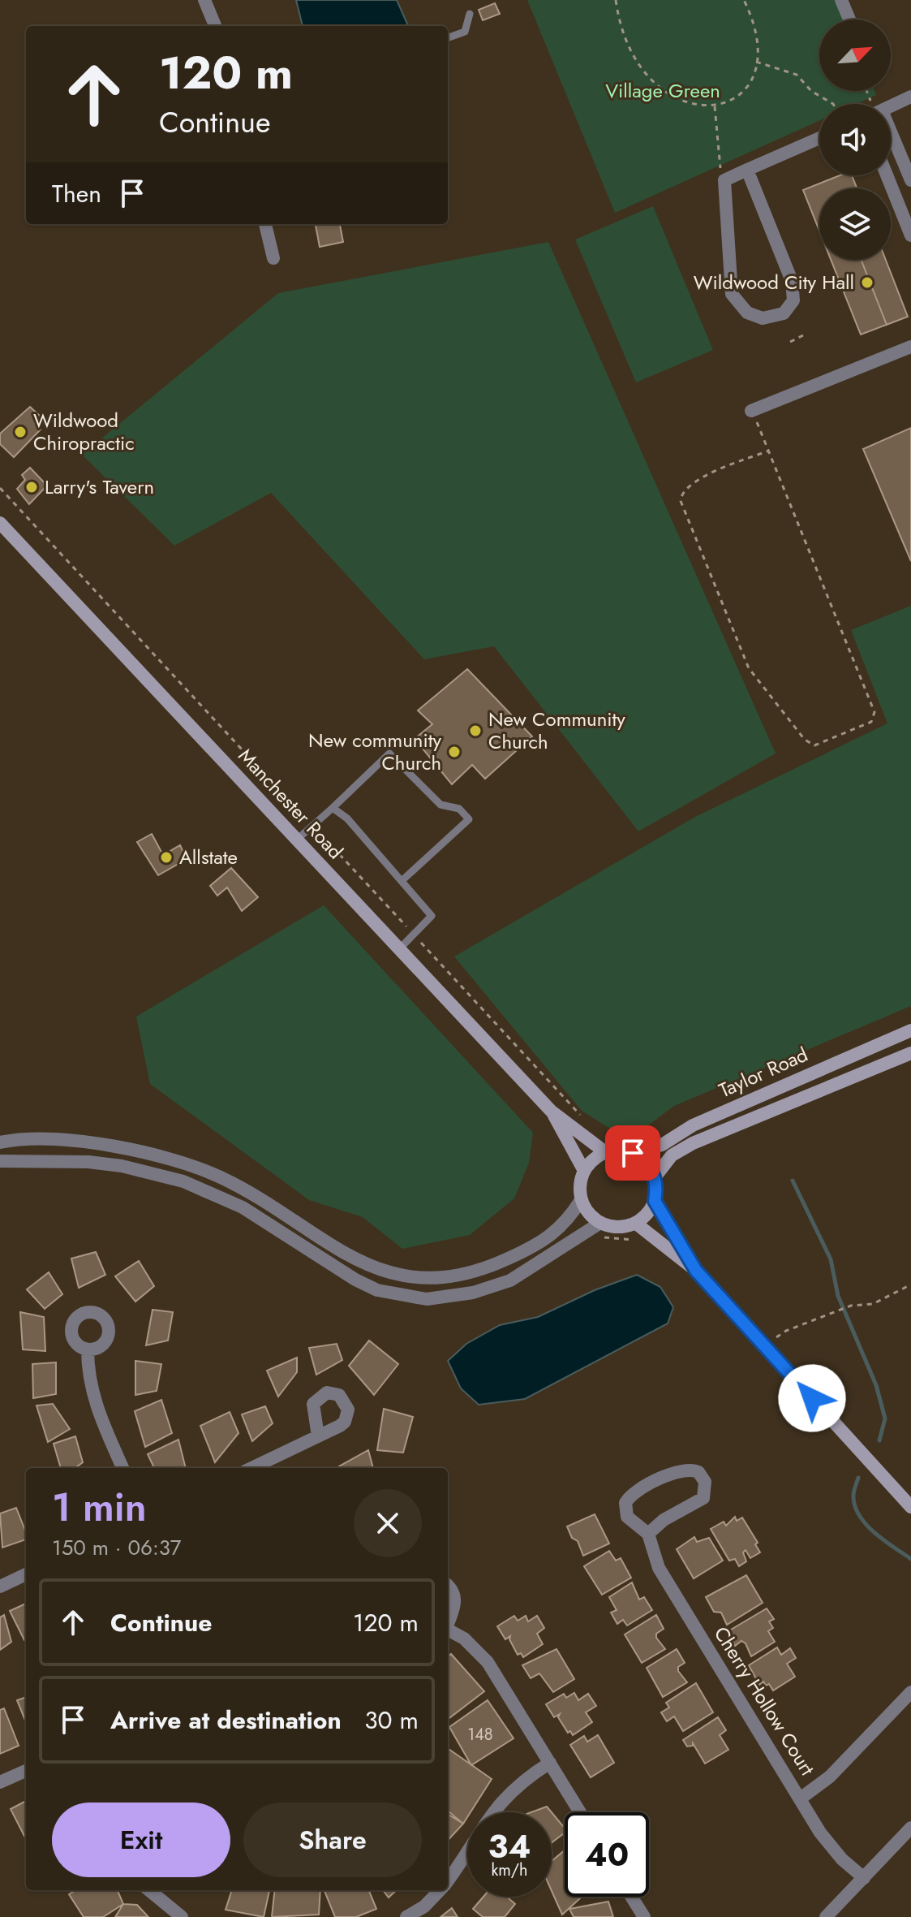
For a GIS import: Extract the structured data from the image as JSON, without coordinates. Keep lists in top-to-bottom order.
{
  "streets": {
    "street": ["Manchester Road", "Taylor Road", "Cherry Hollow Court"]
  },
  "crossings": [
    ["Manchester Road", "Taylor Road"]
  ],
  "parks": ["Village Green"],
  "places": [
    "Wildwood City Hall",
    "Wildwood Chiropractic",
    "Larry's Tavern",
    "New Community Church",
    "New community Church",
    "Allstate"
  ],
  "house_numbers": ["148"],
  "north": "top right",
  "page": {
    "turn": ["120 m", "Continue"],
    "then": "Then",
    "heading": ["1 min", "150 m · 06:37"],
    "list": [
      {
        "name": "Continue",
        "value": "120 m"
      },
      {
        "name": "Arrive at destination",
        "value": "30 m"
      }
    ],
    "buttons": ["Exit", "Share"],
    "speed": "34 km/h",
    "limit": "40"
  }
}
